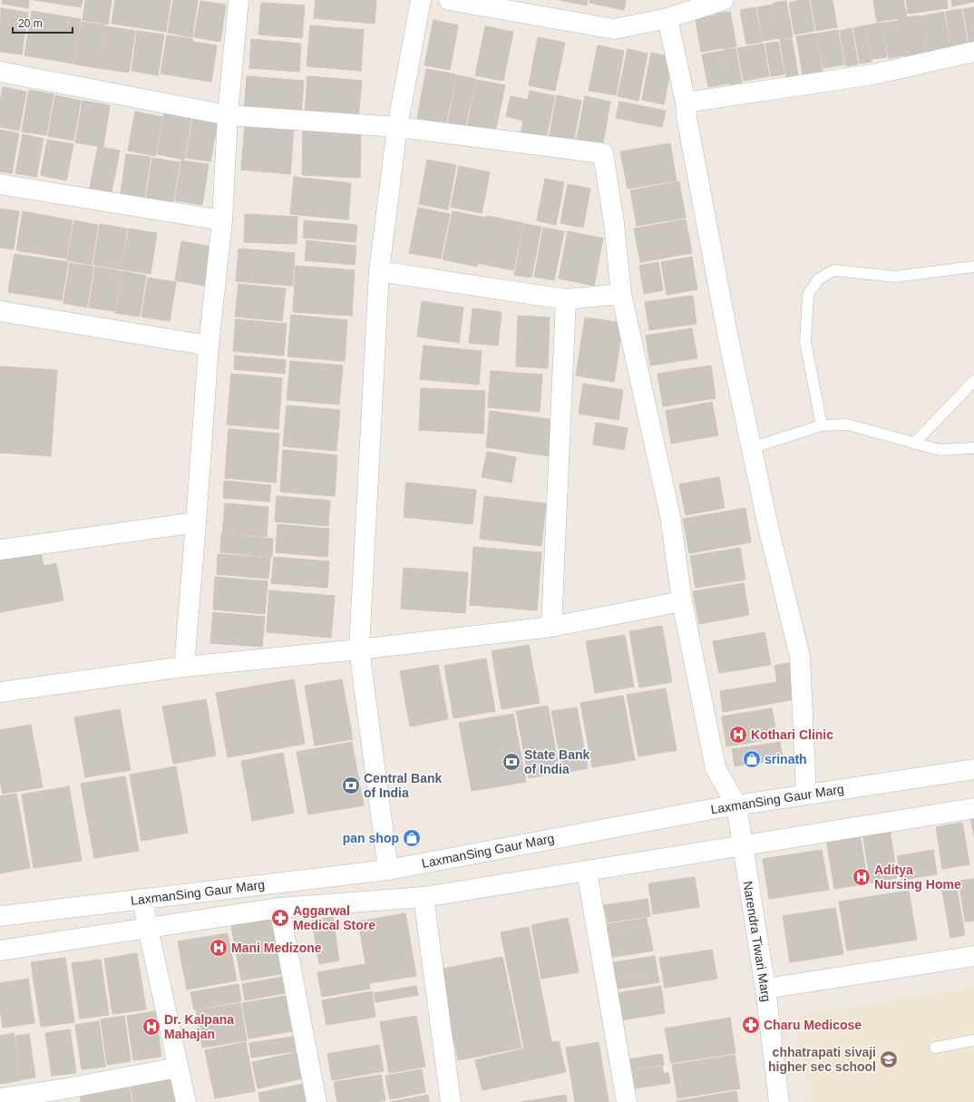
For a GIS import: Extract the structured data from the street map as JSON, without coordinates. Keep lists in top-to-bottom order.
{
  "streets": {
    "street": ["LaxmanSing Gaur Marg", "Narendra Tiwari Marg"]
  },
  "crossings": [
    ["LaxmanSing Gaur Marg", "Narendra Tiwari Marg"]
  ],
  "places": {
    "hospital": [
      "Kothari Clinic",
      "Aditya Nursing Home",
      "Mani Medizone",
      "Dr. Kalpana Mahajan"
    ],
    "shop": ["srinath", "pan shop"],
    "bank": ["State Bank of India", "Central Bank of India"],
    "pharmacy": ["Aggarwal Medical Store", "Charu Medicose"],
    "school or university": ["chhatrapati sivaji higher sec school"]
  },
  "scale_bar": "20 m"
}
